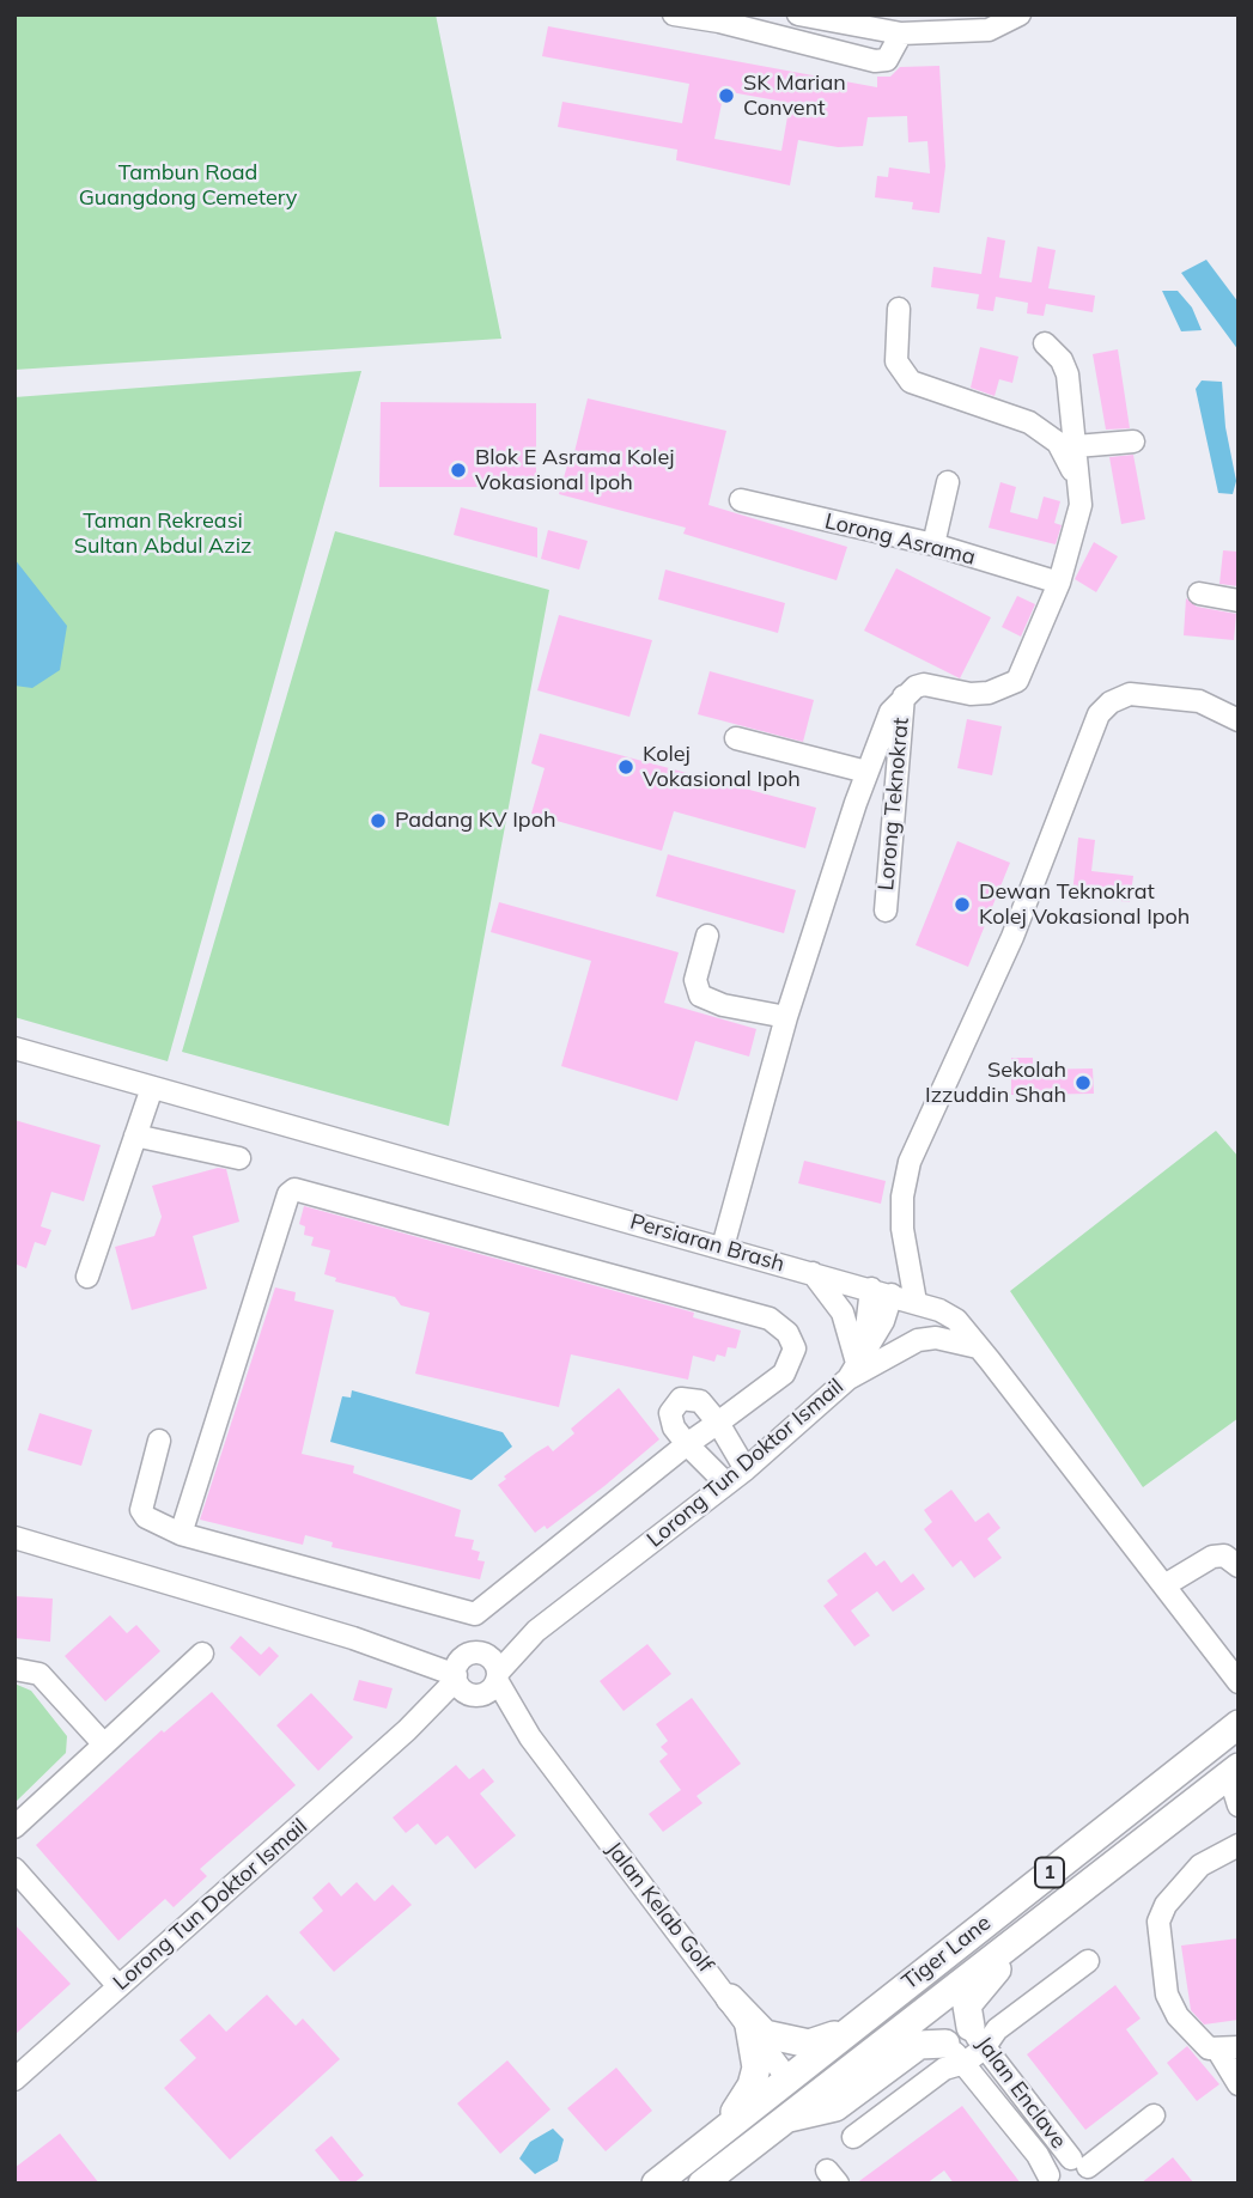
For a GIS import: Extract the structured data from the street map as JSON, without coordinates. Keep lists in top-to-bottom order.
{
  "streets": {
    "main road": ["1", "Tiger Lane"],
    "street": [
      "Lorong Asrama",
      "Lorong Teknokrat",
      "Persiaran Brash",
      "Lorong Tun Doktor Ismail",
      "Jalan Kelab Golf",
      "Jalan Enclave"
    ]
  },
  "crossings": [
    ["Persiaran Brash", "Lorong Tun Doktor Ismail"],
    ["Lorong Tun Doktor Ismail", "Jalan Kelab Golf"],
    ["Jalan Kelab Golf", "Tiger Lane"]
  ],
  "parks": ["Tambun Road Guangdong Cemetery", "Taman Rekreasi Sultan Abdul Aziz"],
  "places": [
    "SK Marian Convent",
    "Blok E Asrama Kolej Vokasional Ipoh",
    "Kolej Vokasional Ipoh",
    "Padang KV Ipoh",
    "Dewan Teknokrat Kolej Vokasional Ipoh",
    "Sekolah Izzuddin Shah"
  ]
}
